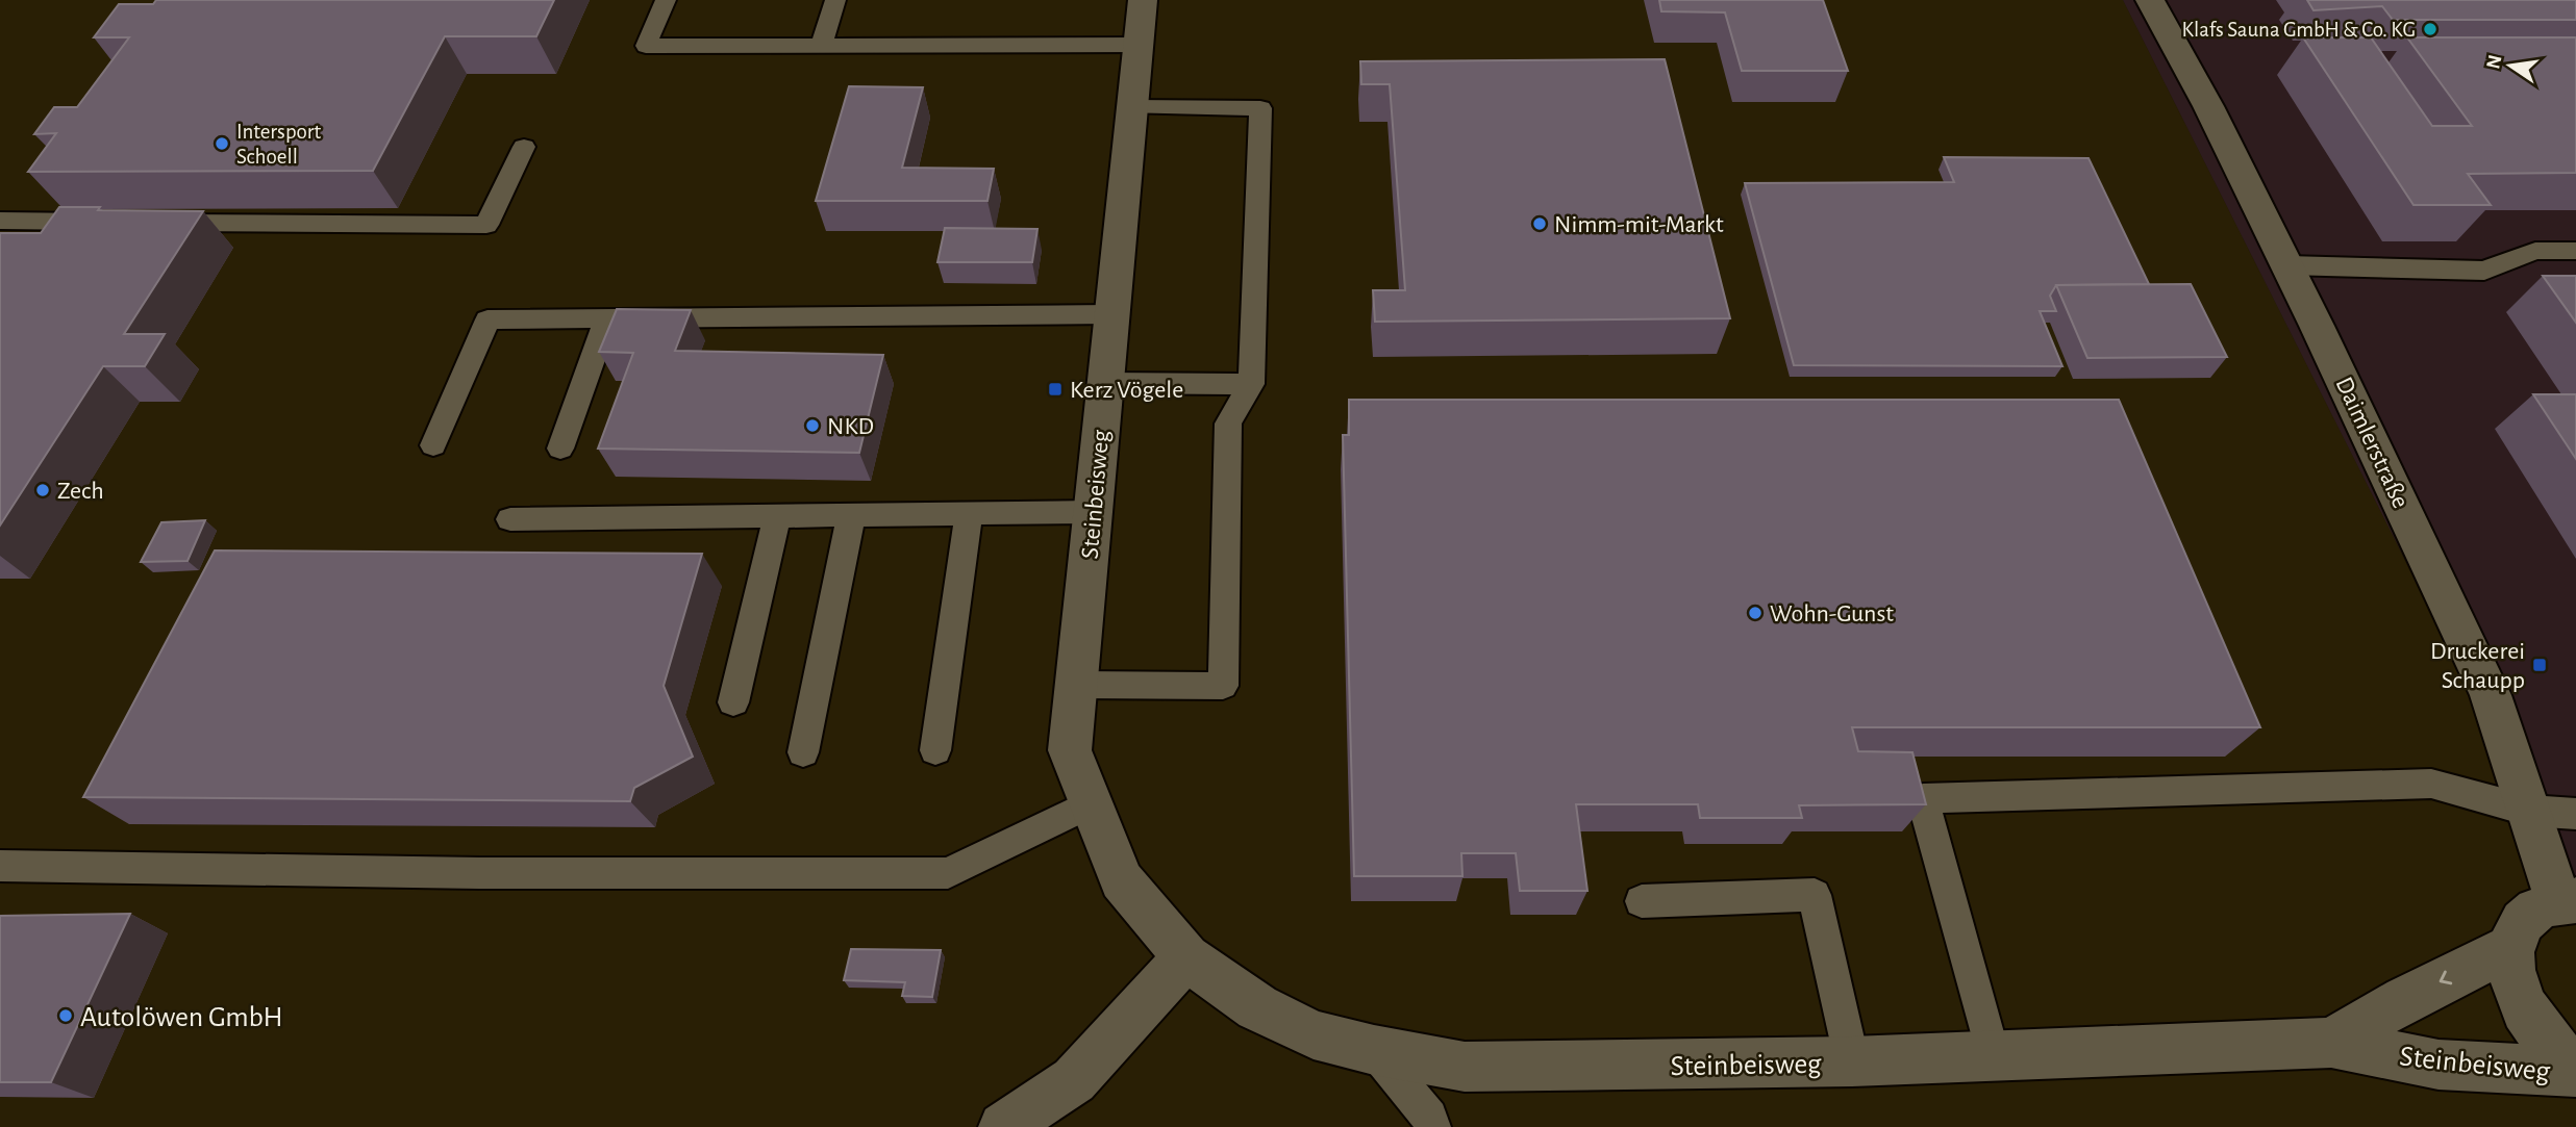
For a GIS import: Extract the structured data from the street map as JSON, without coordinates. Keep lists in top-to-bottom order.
{
  "streets": {
    "street": ["Daimlerstraße", "Steinbeisweg"]
  },
  "places": {
    "other": [
      "Klafs Sauna GmbH & Co. KG",
      "Intersport Schoell",
      "Nimm-mit-Markt",
      "NKD",
      "Zech",
      "Wohn-Gunst",
      "Autolöwen GmbH"
    ],
    "transit": ["Kerz Vögele", "Druckerei Schaupp"]
  },
  "north": "left"
}
